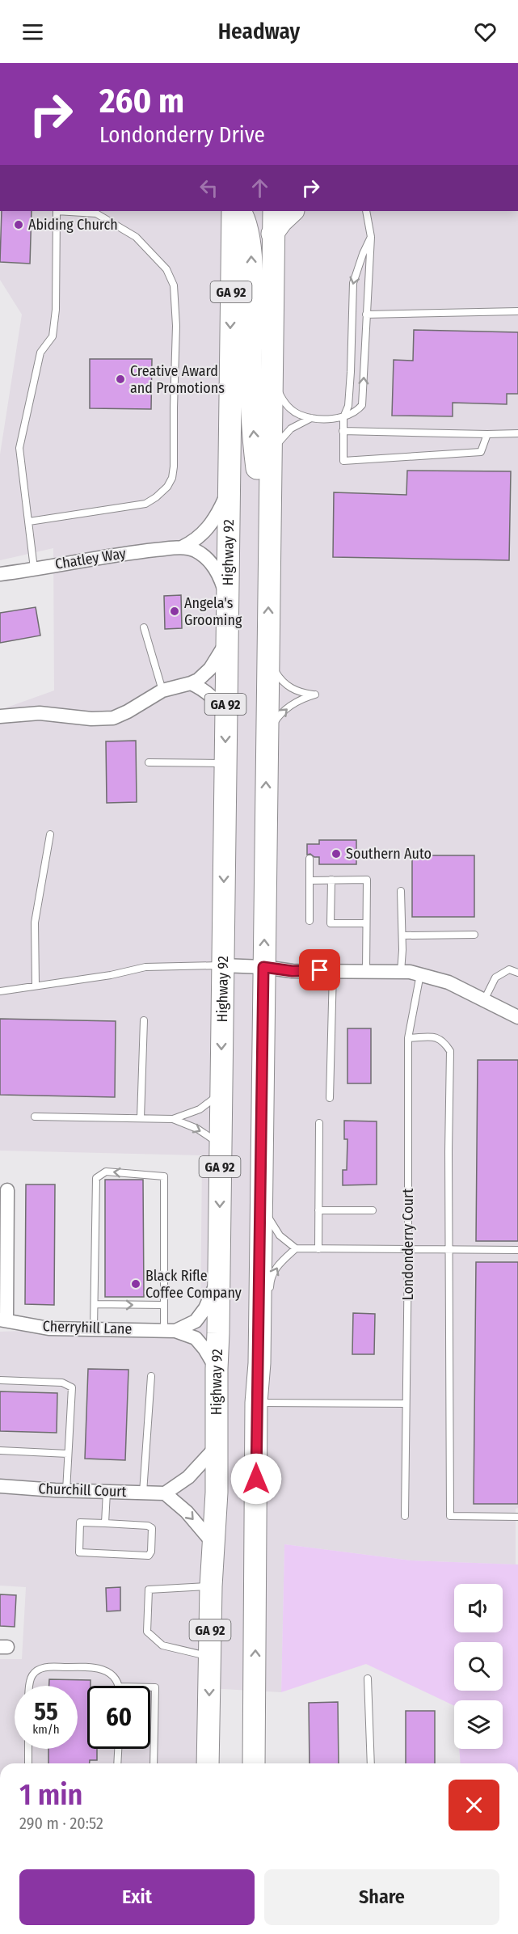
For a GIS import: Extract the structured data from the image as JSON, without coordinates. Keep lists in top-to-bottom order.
{
  "streets": {
    "main road": ["GA 92", "Highway 92"],
    "street": ["Chatley Way", "Cherryhill Lane", "Churchill Court"],
    "lane": ["Londonderry Court"]
  },
  "crossings": [
    ["Highway 92", "Chatley Way"]
  ],
  "places": [
    "Abiding Church",
    "Creative Award and Promotions",
    "Angela's Grooming",
    "Southern Auto",
    "Black Rifle Coffee Company"
  ],
  "page": {
    "header": "Headway",
    "turn": ["260 m", "Londonderry Drive"],
    "speed": "55 km/h",
    "limit": "60",
    "heading": ["1 min", "290 m · 20:52"],
    "buttons": ["Exit", "Share"]
  }
}
